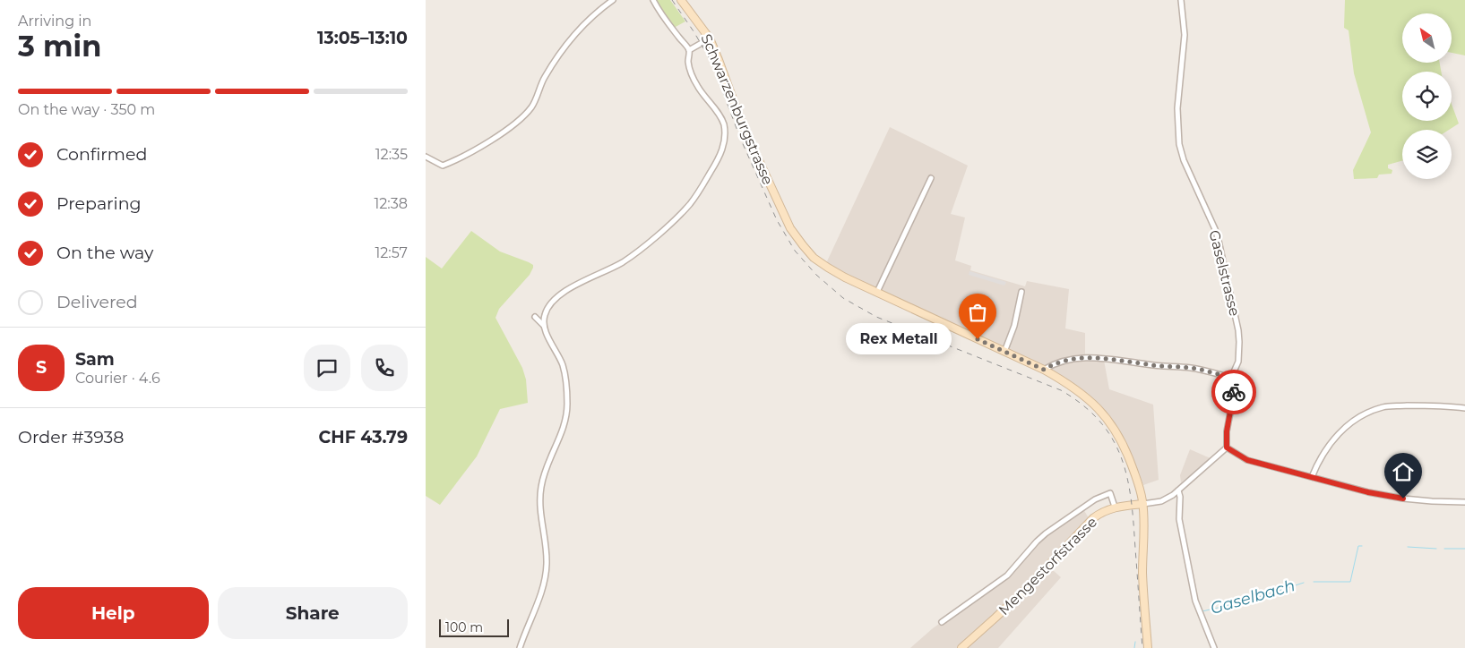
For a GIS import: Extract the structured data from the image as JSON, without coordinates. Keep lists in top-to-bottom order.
{
  "streets": {
    "main road": ["Schwarzenburgstrasse", "Mengestorfstrasse"],
    "street": ["Gaselstrasse"]
  },
  "crossings": [
    ["Schwarzenburgstrasse", "Mengestorfstrasse"]
  ],
  "water": ["Gaselbach"],
  "places": ["Rex Metall"],
  "scale_bar": "100 m",
  "north": "top left",
  "page": {
    "heading": ["3 min", "Arriving in", "13:05–13:10"],
    "panel": [
      "Sam",
      "Courier · 4.6",
      "Order #3938",
      "CHF 43.79"
    ],
    "bar": "On the way · 350 m",
    "list": [
      ["Confirmed", "12:35"],
      ["Preparing", "12:38"],
      ["On the way", "12:57"],
      "Delivered"
    ],
    "bubble": "Rex Metall",
    "round": "S",
    "buttons": ["Help", "Share"],
    "scale": "100 m"
  }
}
